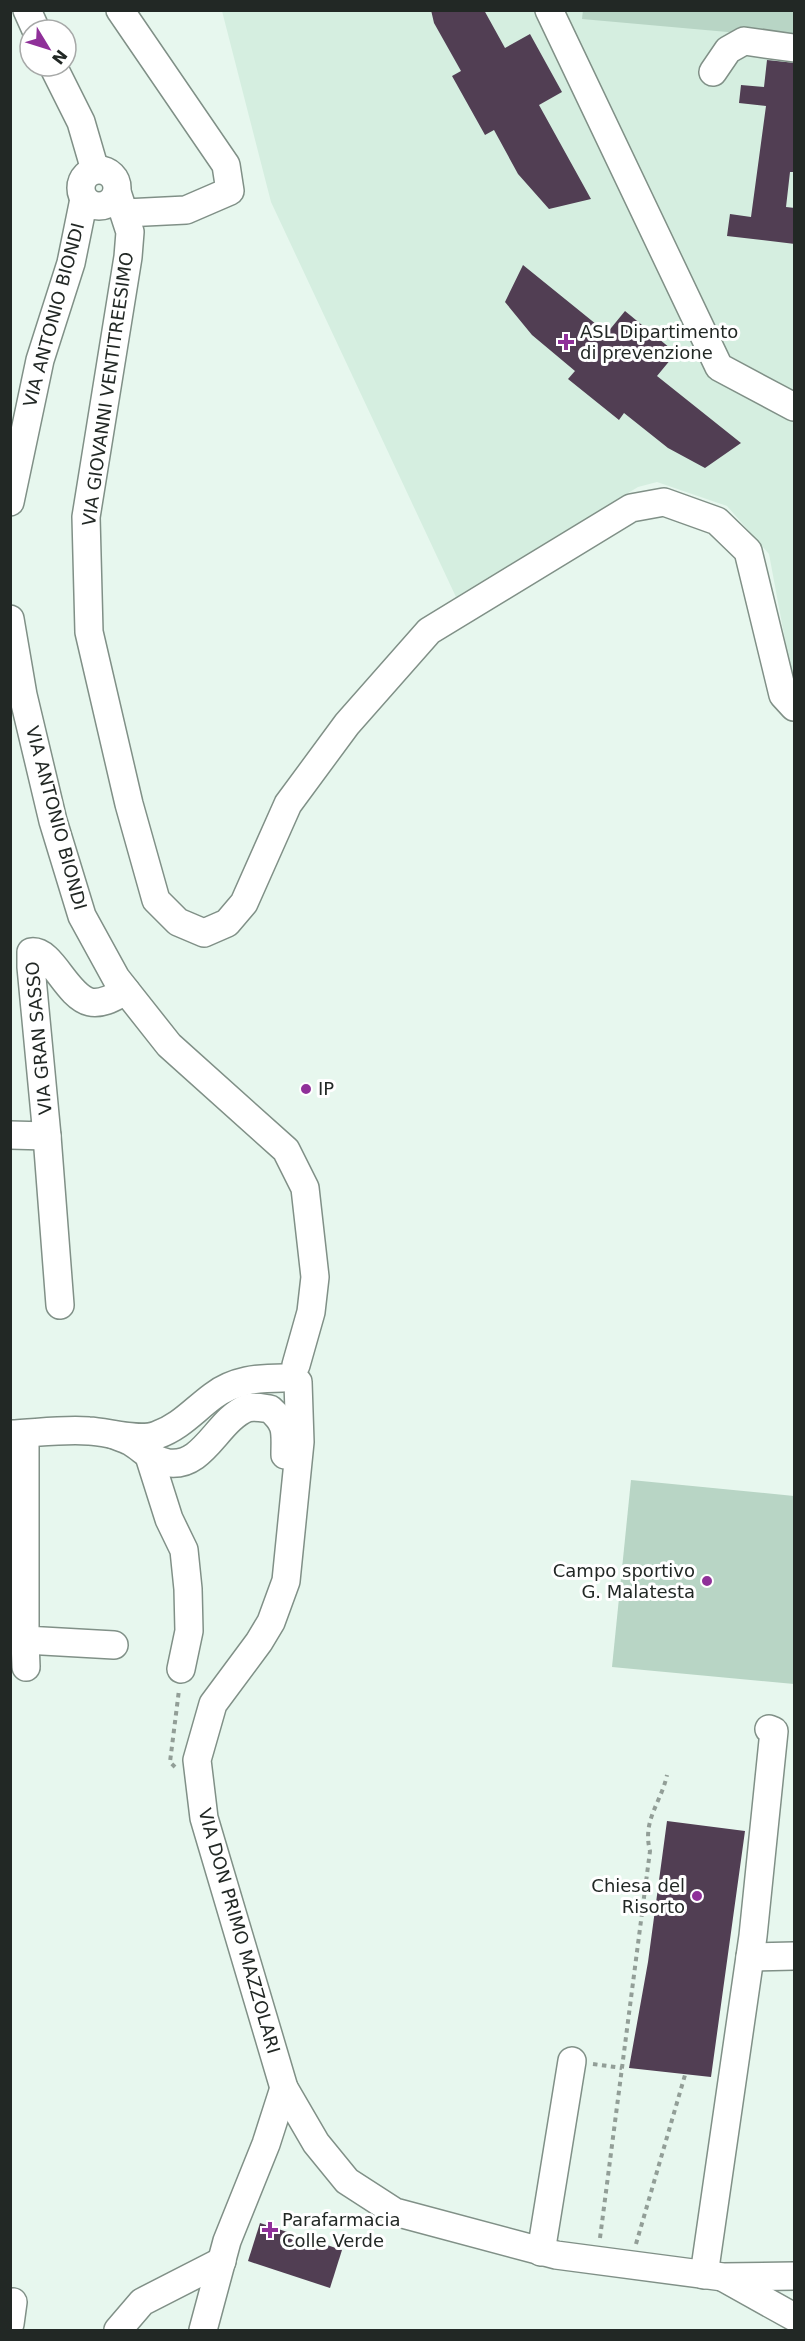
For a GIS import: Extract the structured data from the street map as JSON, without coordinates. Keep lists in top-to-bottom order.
{
  "streets": {
    "street": [
      "VIA ANTONIO BIONDI",
      "VIA GIOVANNI VENTITREESIMO",
      "VIA GRAN SASSO",
      "VIA DON PRIMO MAZZOLARI"
    ]
  },
  "crossings": [
    ["VIA ANTONIO BIONDI", "VIA GIOVANNI VENTITREESIMO"],
    ["VIA ANTONIO BIONDI", "VIA GRAN SASSO"],
    ["VIA ANTONIO BIONDI", "VIA DON PRIMO MAZZOLARI"]
  ],
  "places": {
    "health": ["ASL Dipartimento di prevenzione", "Parafarmacia Colle Verde"],
    "other": ["IP", "Campo sportivo G. Malatesta", "Chiesa del Risorto"]
  },
  "north": "bottom right"
}
